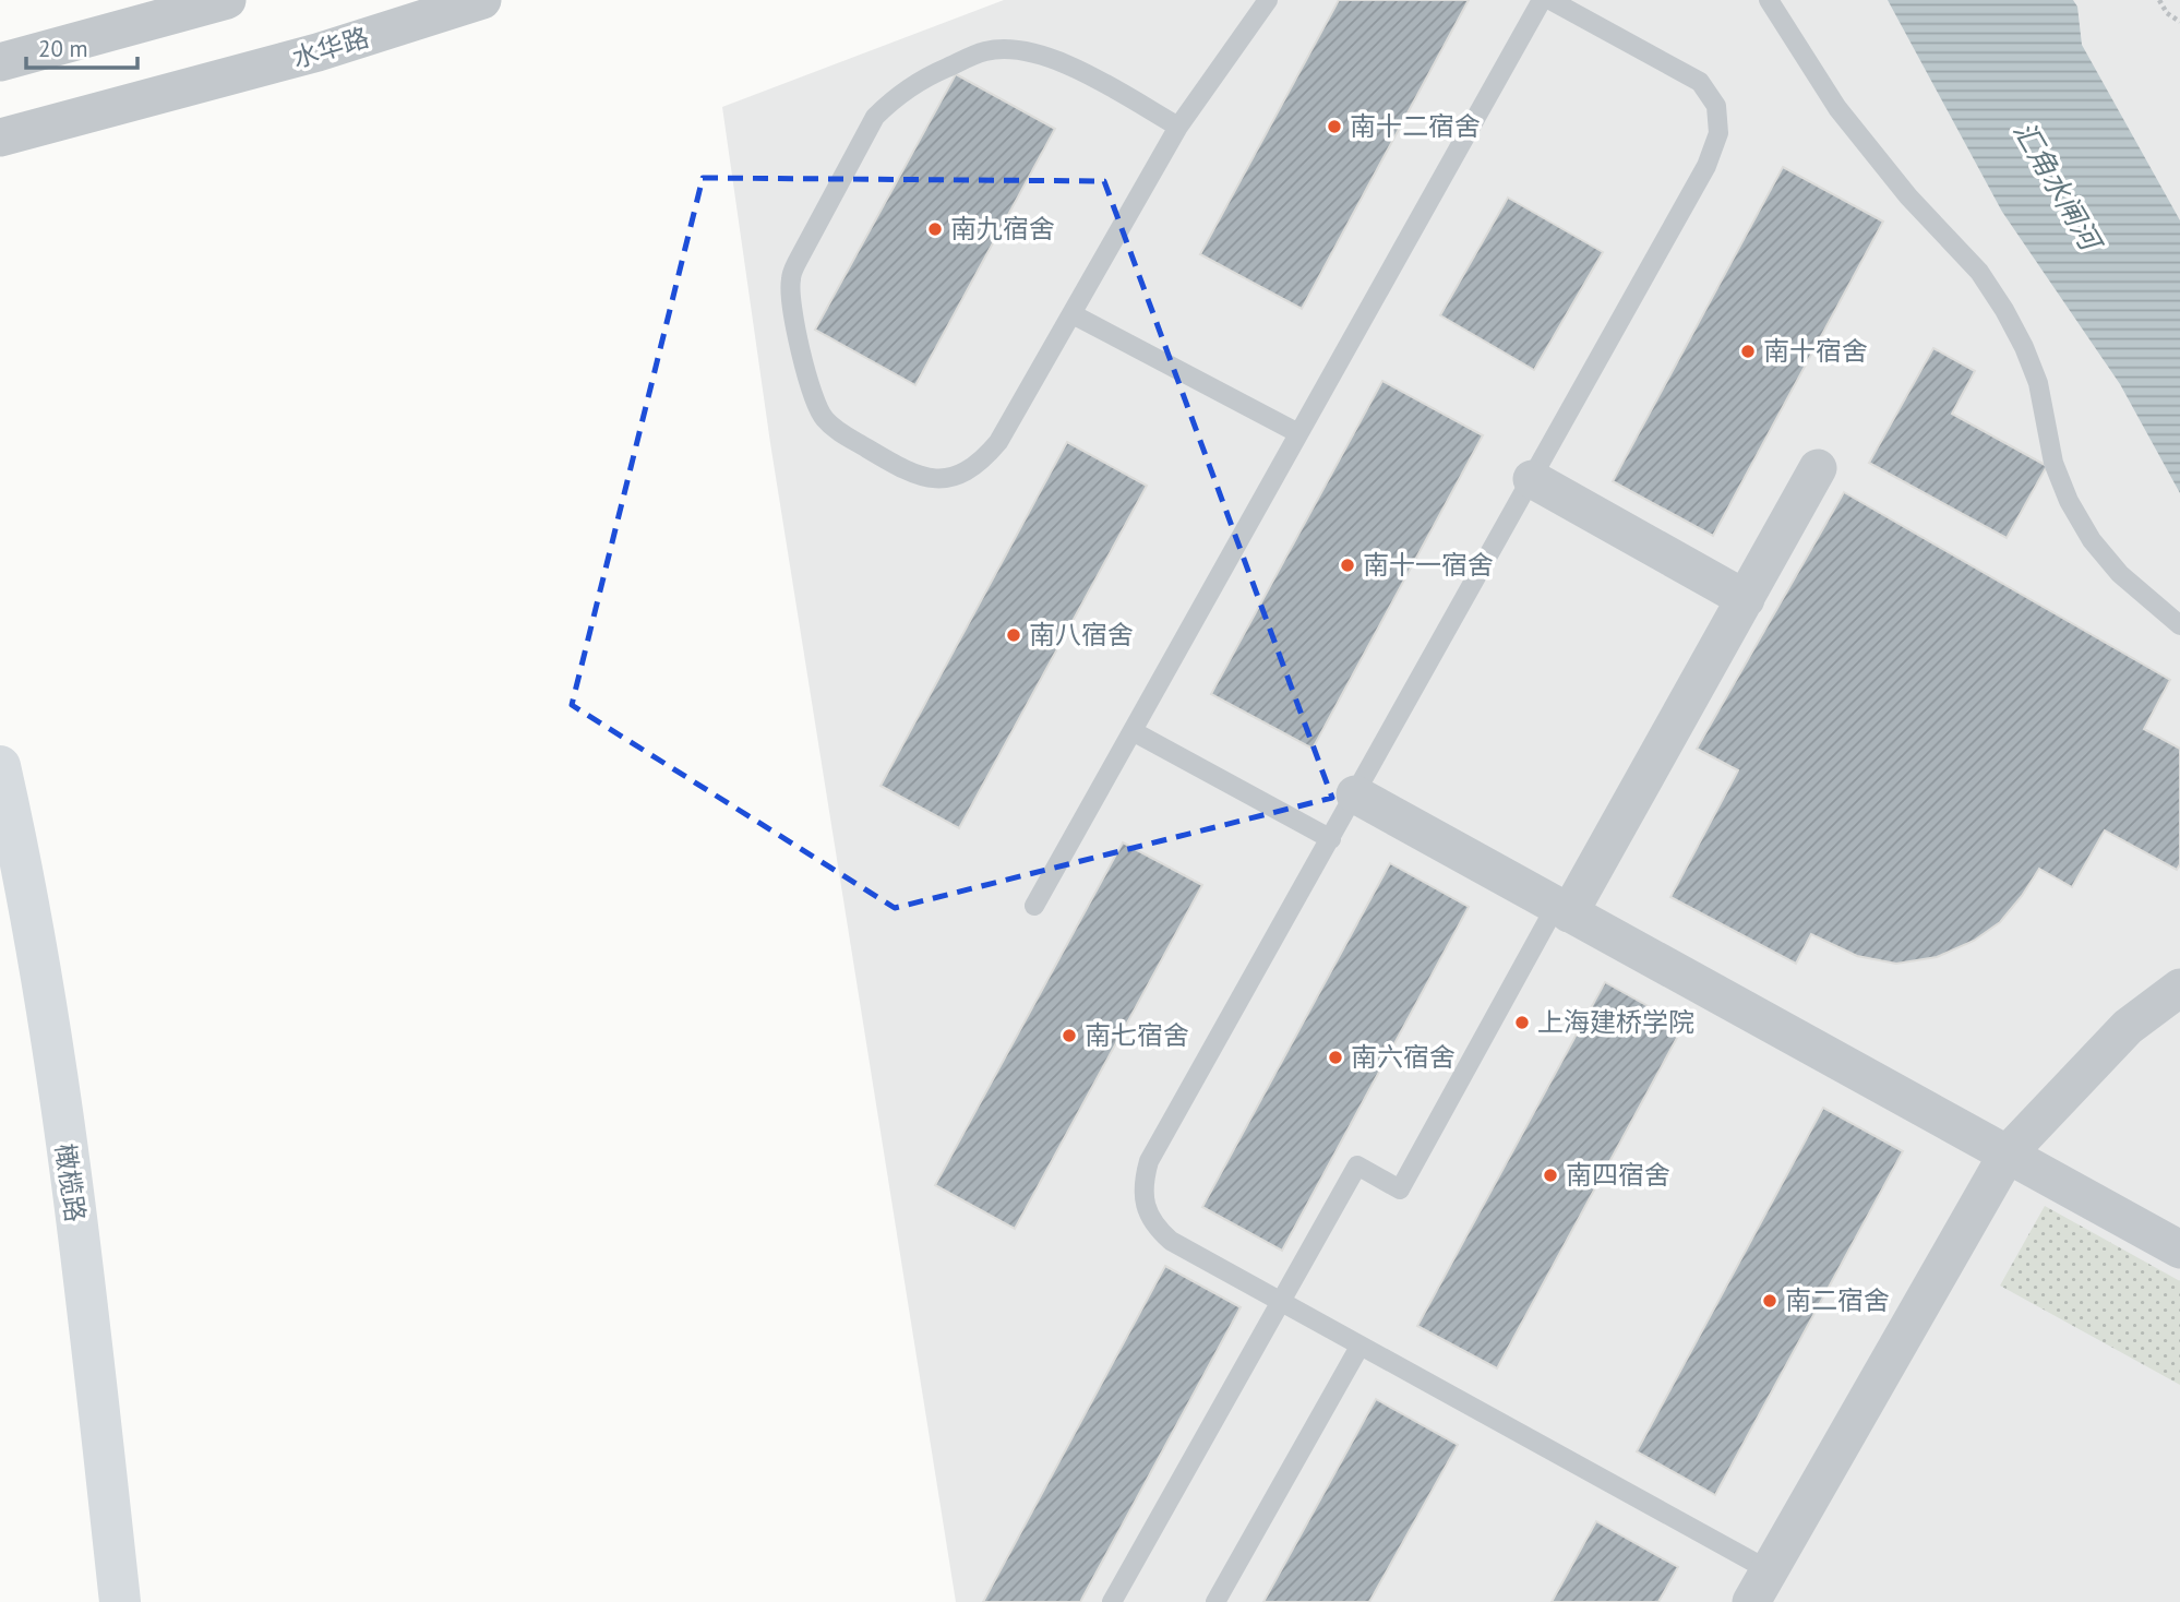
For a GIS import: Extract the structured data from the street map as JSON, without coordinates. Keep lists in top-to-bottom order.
{
  "streets": {
    "main road": ["橄榄路"],
    "street": ["水华路"]
  },
  "water": ["汇角水闸河"],
  "places": [
    "南十二宿舍",
    "南九宿舍",
    "南十宿舍",
    "南十一宿舍",
    "南八宿舍",
    "上海建桥学院",
    "南七宿舍",
    "南六宿舍",
    "南四宿舍",
    "南二宿舍"
  ],
  "scale_bar": "20 m"
}
